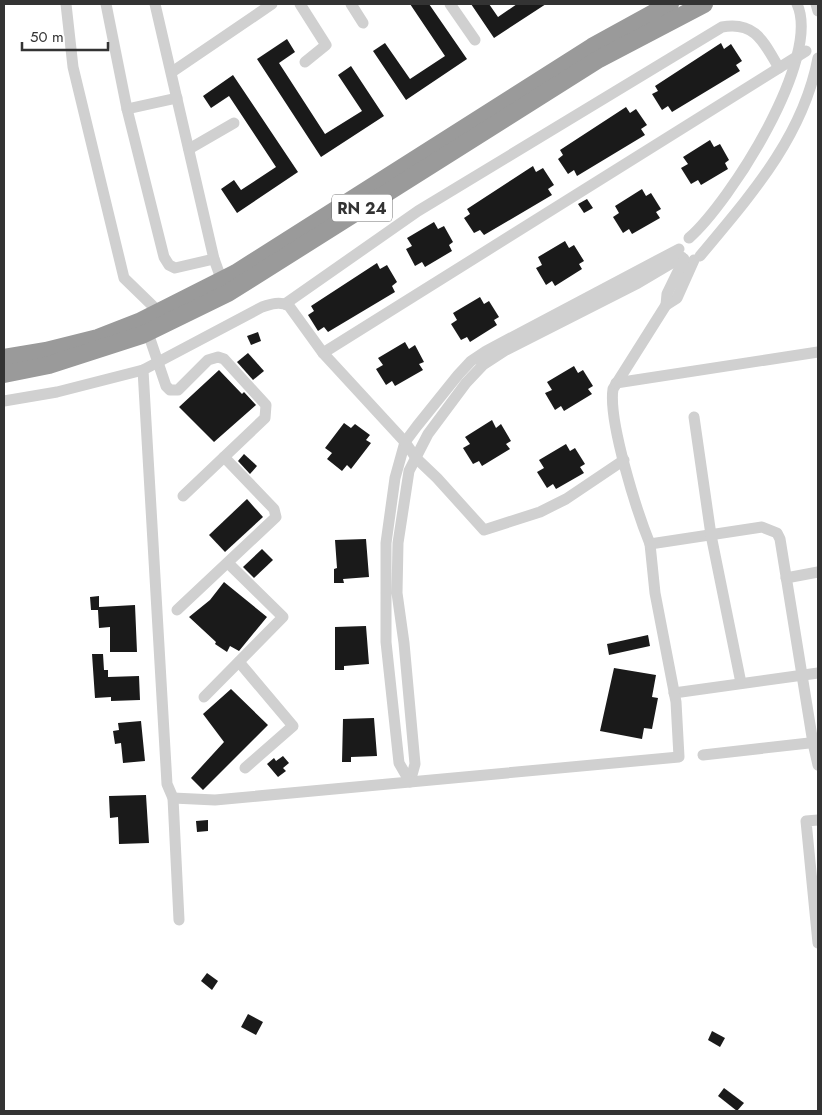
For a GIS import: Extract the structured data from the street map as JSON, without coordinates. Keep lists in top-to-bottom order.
{
  "streets": {
    "highway": ["RN 24"]
  },
  "scale_bar": "50 m"
}
